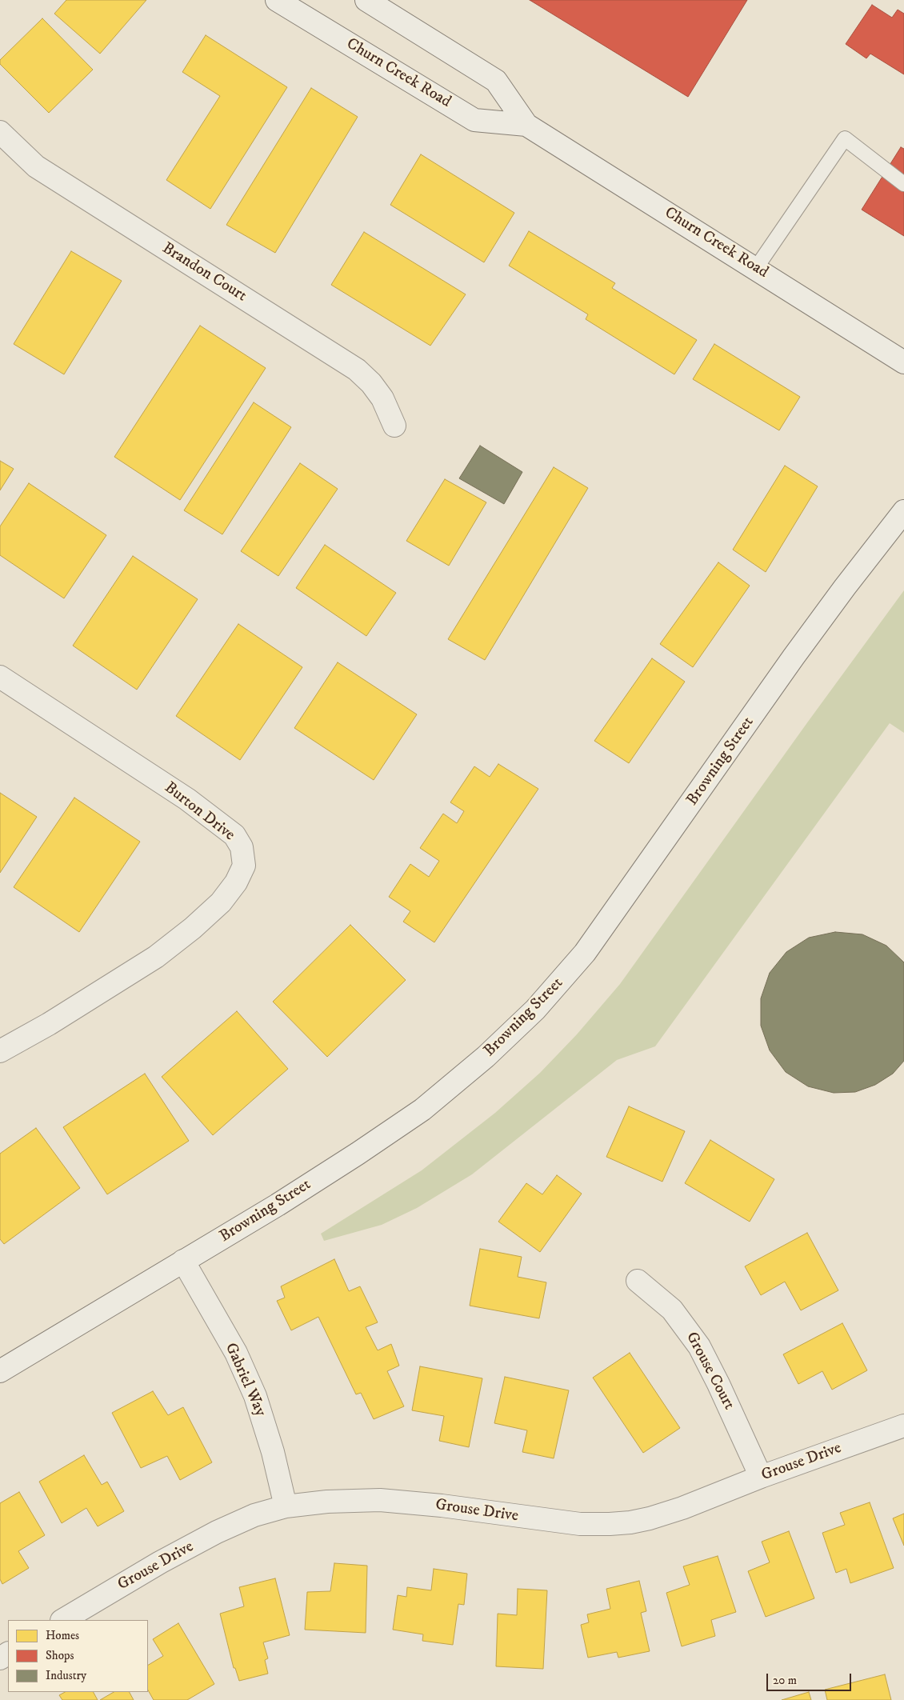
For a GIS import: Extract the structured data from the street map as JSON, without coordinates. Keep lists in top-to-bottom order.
{
  "streets": {
    "street": [
      "Churn Creek Road",
      "Brandon Court",
      "Browning Street",
      "Burton Drive",
      "Grouse Court",
      "Gabriel Way",
      "Grouse Drive"
    ]
  },
  "crossings": [
    ["Browning Street", "Gabriel Way"],
    ["Grouse Court", "Grouse Drive"],
    ["Gabriel Way", "Grouse Drive"]
  ],
  "legend": ["Homes", "Shops", "Industry"],
  "scale_bar": "20 m"
}
